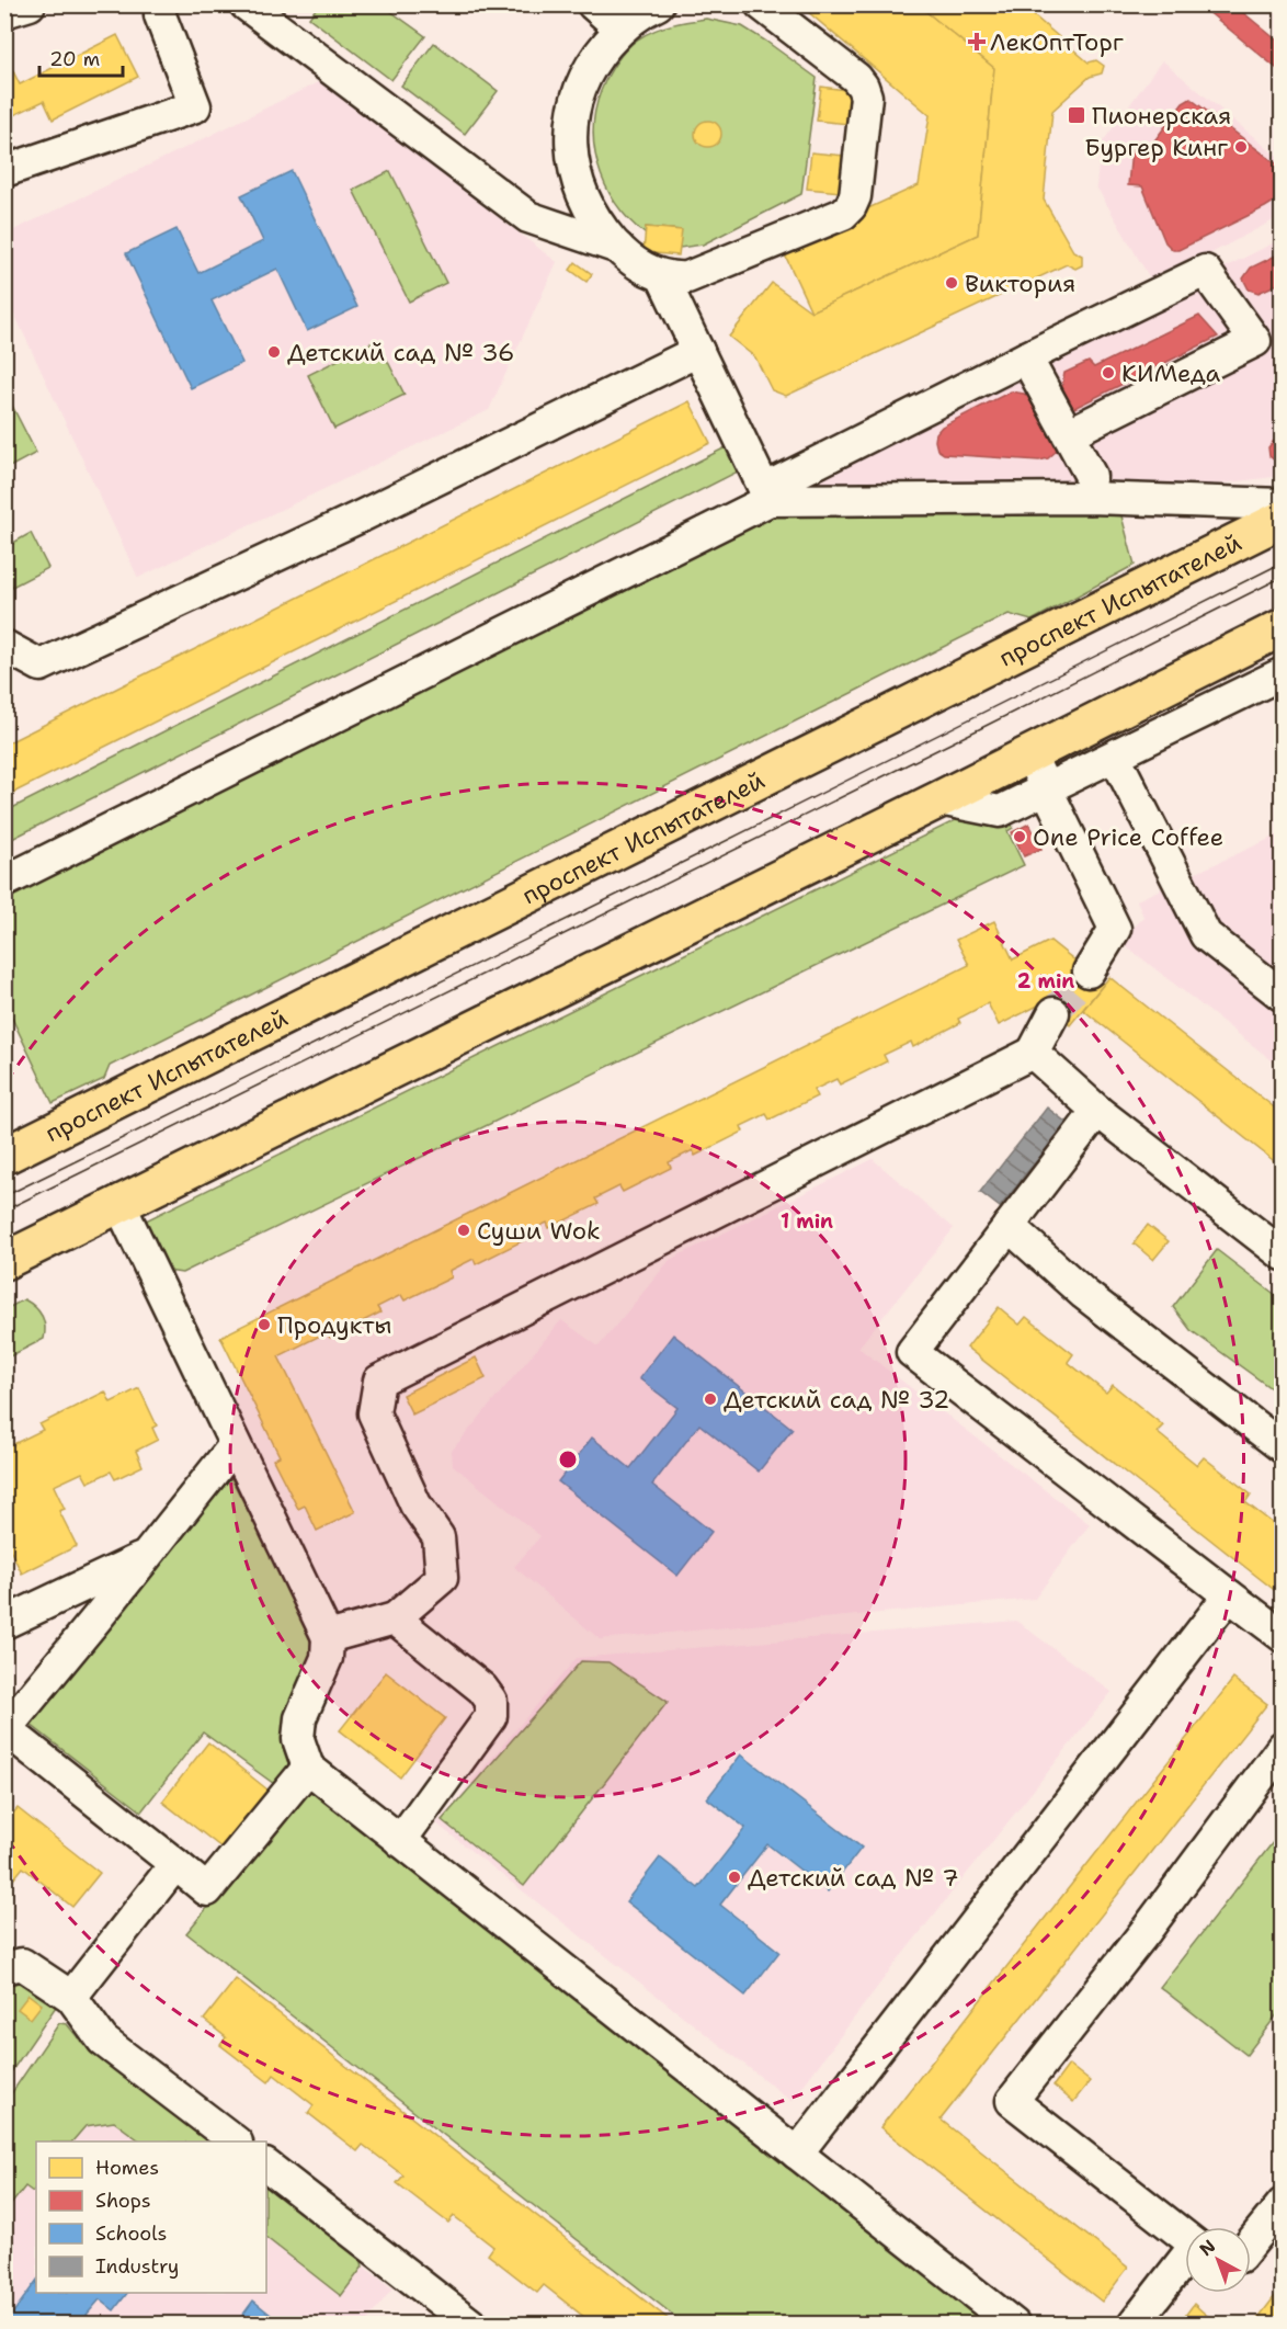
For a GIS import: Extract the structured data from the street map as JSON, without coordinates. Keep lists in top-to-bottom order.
{
  "streets": {
    "main road": ["проспект Испытателей"]
  },
  "places": {
    "health": ["ЛекОптТорг"],
    "transit": ["Пионерская"],
    "other": [
      "Бургер Кинг",
      "Виктория",
      "Детский сад № 36",
      "КИМеда",
      "One Price Coffee",
      "Суши Wok",
      "Продукты",
      "Детский сад № 32",
      "Детский сад № 7"
    ]
  },
  "legend": [
    "Homes",
    "Shops",
    "Schools",
    "Industry"
  ],
  "scale_bar": "20 m",
  "north": "top left",
  "rings": ["2 min", "1 min"]
}
